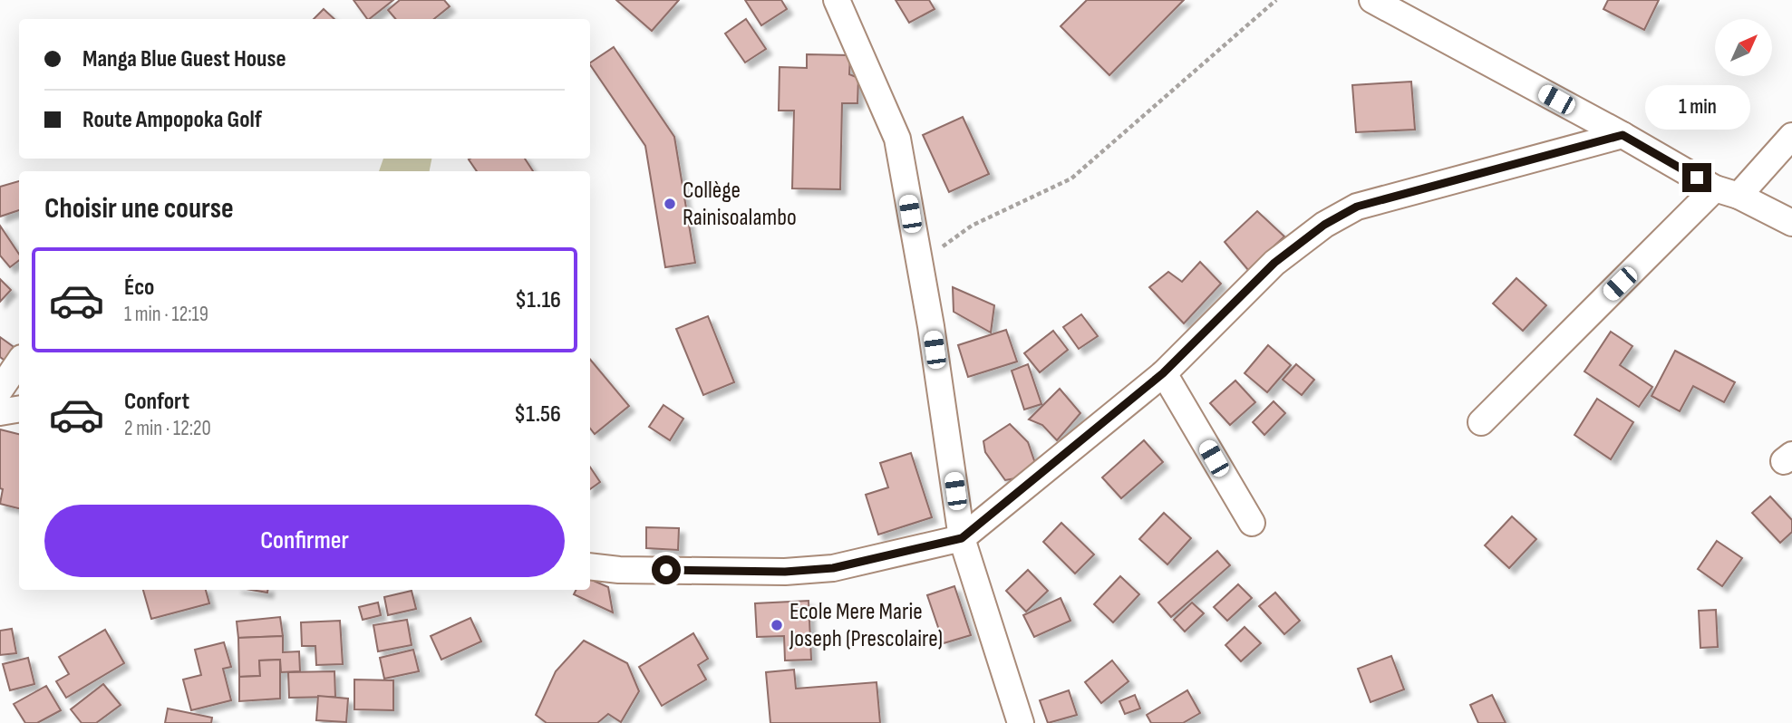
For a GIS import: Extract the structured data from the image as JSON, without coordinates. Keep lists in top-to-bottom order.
{
  "places": ["Collège Rainisoalambo", "Ecole Mere Marie Joseph (Prescolaire)"],
  "north": "top right",
  "page": {
    "banner": ["Manga Blue Guest House", "Route Ampopoka Golf"],
    "bubble": "1 min",
    "heading": "Choisir une course",
    "list": [
      {
        "name": "Éco",
        "note": "1 min · 12:19",
        "value": "$1.16"
      },
      {
        "name": "Confort",
        "note": "2 min · 12:20",
        "value": "$1.56"
      }
    ],
    "buttons": "Confirmer"
  }
}
